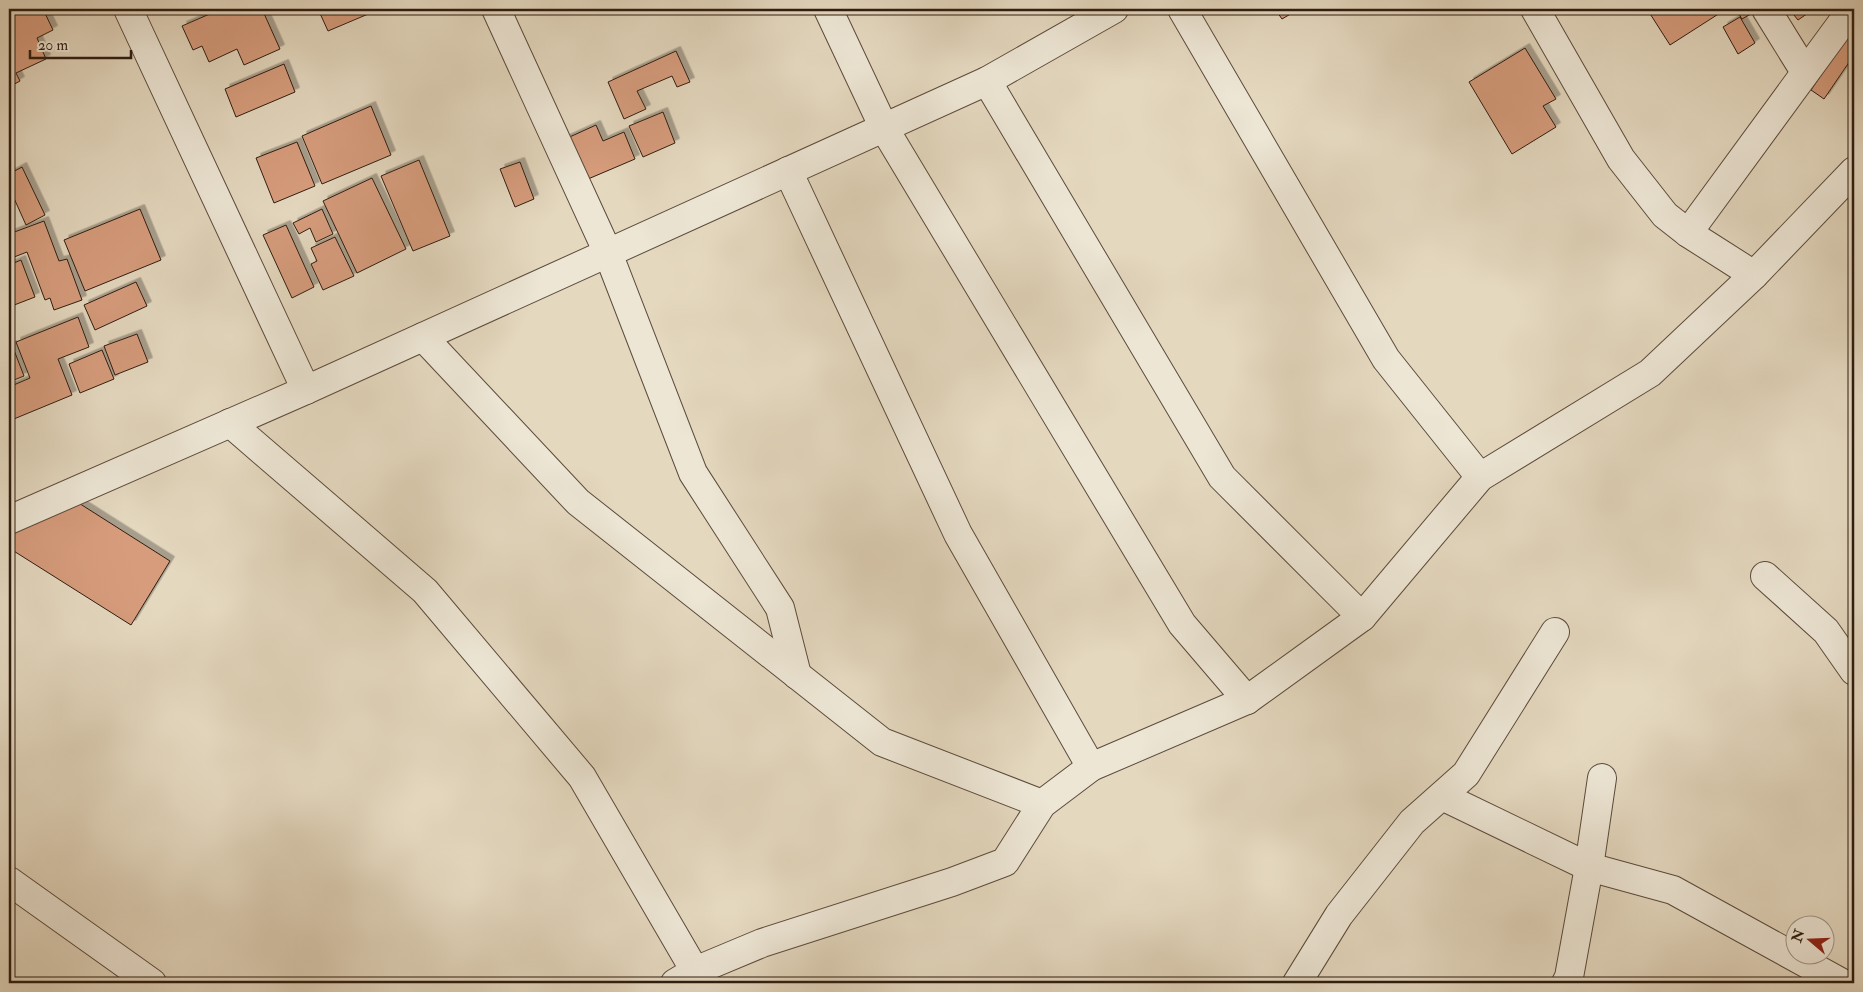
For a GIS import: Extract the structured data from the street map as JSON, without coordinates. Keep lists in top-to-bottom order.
{
  "scale_bar": "20 m",
  "north": "left"
}
